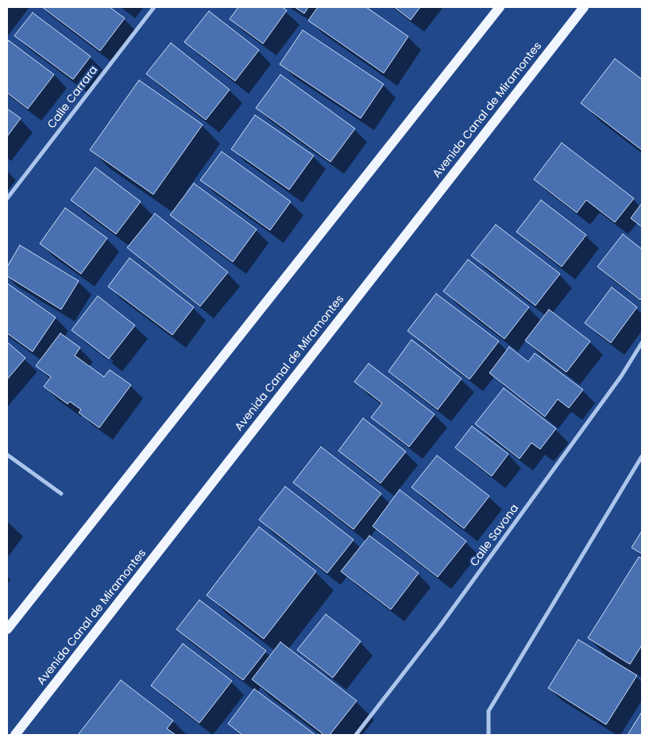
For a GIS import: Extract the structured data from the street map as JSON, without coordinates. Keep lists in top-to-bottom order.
{
  "streets": {
    "main road": ["Avenida Canal de Miramontes"],
    "street": ["Calle Carrara", "Calle Savona"]
  }
}
